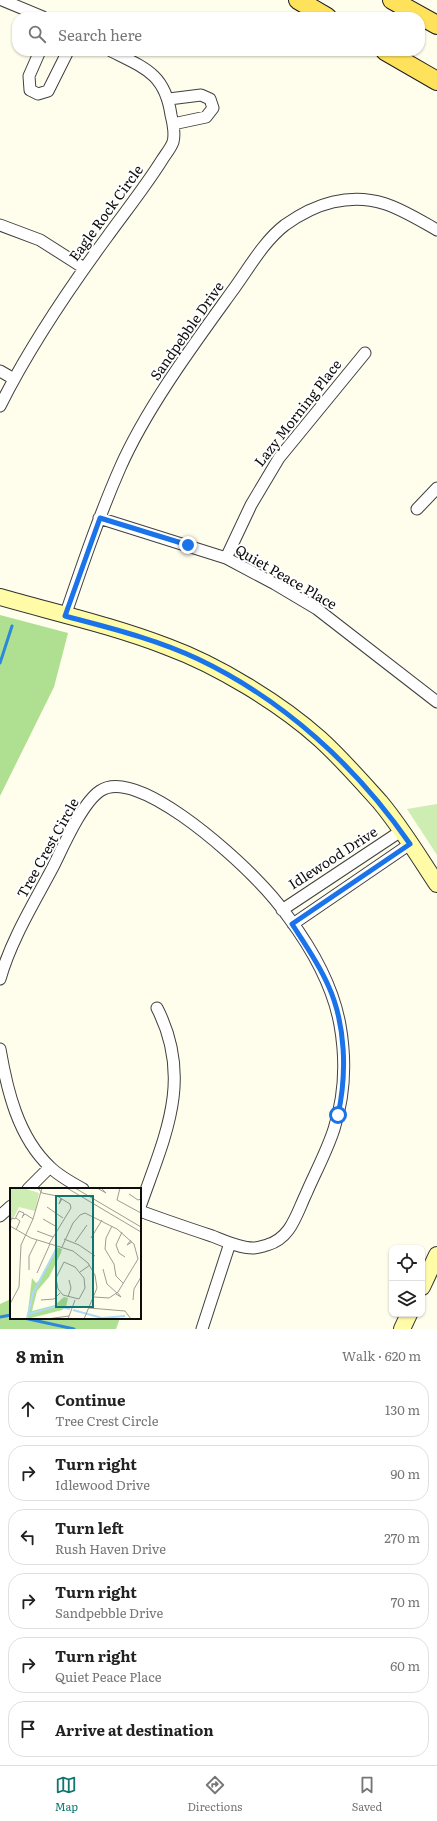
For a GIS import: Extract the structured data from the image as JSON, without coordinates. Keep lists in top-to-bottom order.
{
  "streets": {
    "street": [
      "Eagle Rock Circle",
      "Sandpebble Drive",
      "Lazy Morning Place",
      "Quiet Peace Place",
      "Tree Crest Circle",
      "Idlewood Drive"
    ]
  },
  "crossings": [
    ["Sandpebble Drive", "Quiet Peace Place"],
    ["Lazy Morning Place", "Quiet Peace Place"],
    ["Tree Crest Circle", "Idlewood Drive"]
  ],
  "page": {
    "search": "Search here",
    "heading": ["8 min", "Walk · 620 m"],
    "list": [
      ["Continue", "Tree Crest Circle", "130 m"],
      ["Turn right", "Idlewood Drive", "90 m"],
      ["Turn left", "Rush Haven Drive", "270 m"],
      ["Turn right", "Sandpebble Drive", "70 m"],
      ["Turn right", "Quiet Peace Place", "60 m"],
      "Arrive at destination"
    ],
    "nav": ["Map", "Directions", "Saved"]
  }
}
